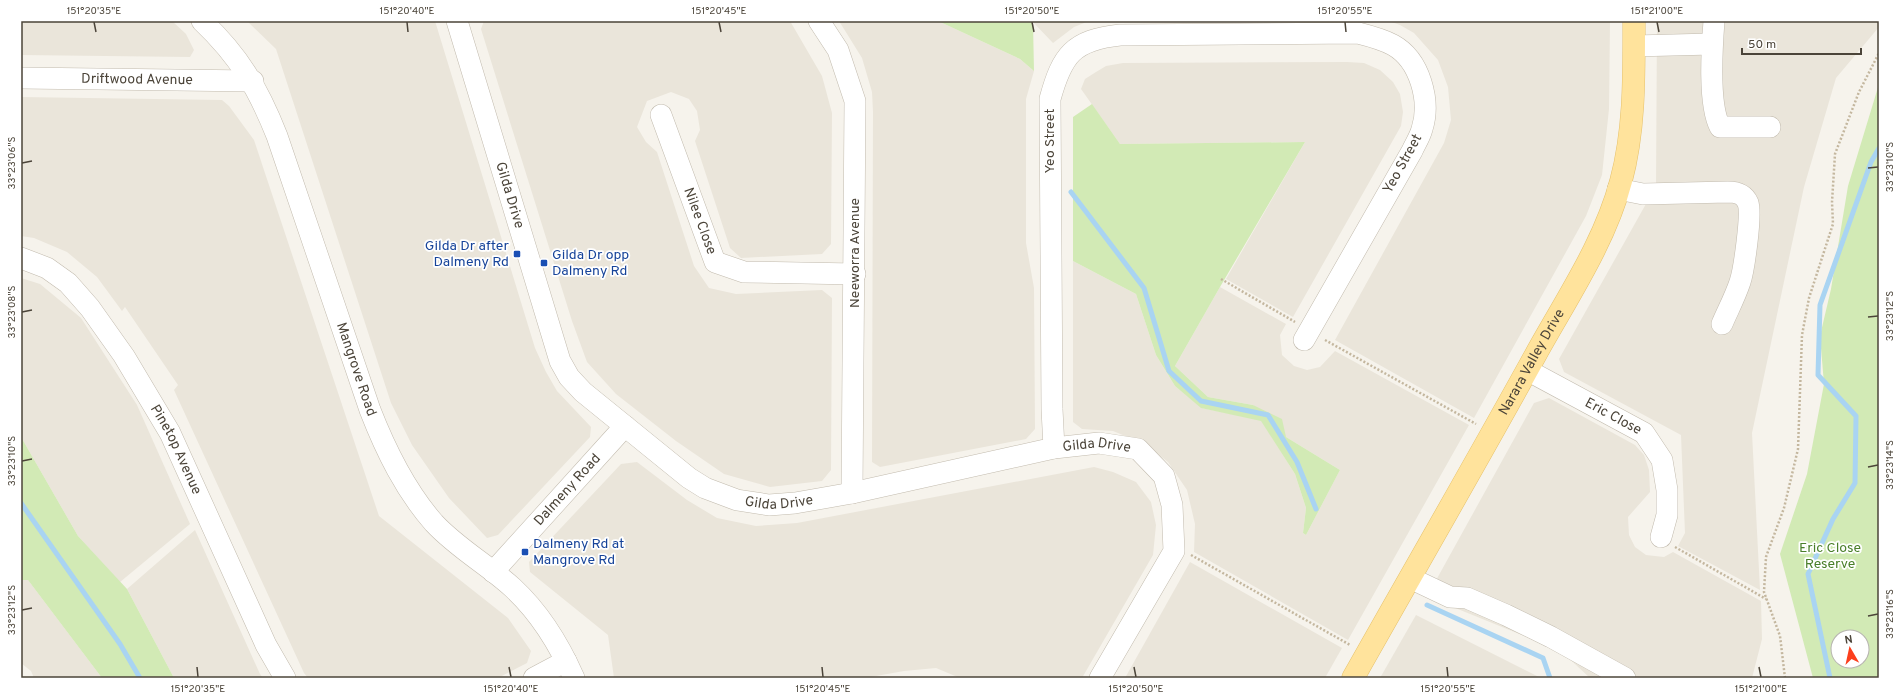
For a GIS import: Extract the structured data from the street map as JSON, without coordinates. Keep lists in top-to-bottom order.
{
  "streets": {
    "main road": ["Narara Valley Drive"],
    "street": [
      "Driftwood Avenue",
      "Yeo Street",
      "Gilda Drive",
      "Nilee Close",
      "Neeworra Avenue",
      "Mangrove Road",
      "Eric Close",
      "Pinetop Avenue",
      "Dalmeny Road"
    ]
  },
  "crossings": [
    ["Driftwood Avenue", "Mangrove Road"],
    ["Yeo Street", "Gilda Drive"],
    ["Gilda Drive", "Neeworra Avenue"],
    ["Gilda Drive", "Dalmeny Road"],
    ["Nilee Close", "Neeworra Avenue"],
    ["Narara Valley Drive", "Eric Close"],
    ["Mangrove Road", "Dalmeny Road"]
  ],
  "parks": ["Eric Close Reserve"],
  "places": {
    "transit": ["Gilda Dr after Dalmeny Rd", "Gilda Dr opp Dalmeny Rd", "Dalmeny Rd at Mangrove Rd"]
  },
  "scale_bar": "50 m",
  "north": "top",
  "coordinates": [
    "151°20'35\"E",
    "151°20'40\"E",
    "151°20'45\"E",
    "151°20'50\"E",
    "151°20'55\"E",
    "151°21'00\"E",
    "33°23'06\"S",
    "33°23'10\"S",
    "33°23'08\"S",
    "33°23'12\"S",
    "33°23'14\"S",
    "33°23'16\"S"
  ]
}
